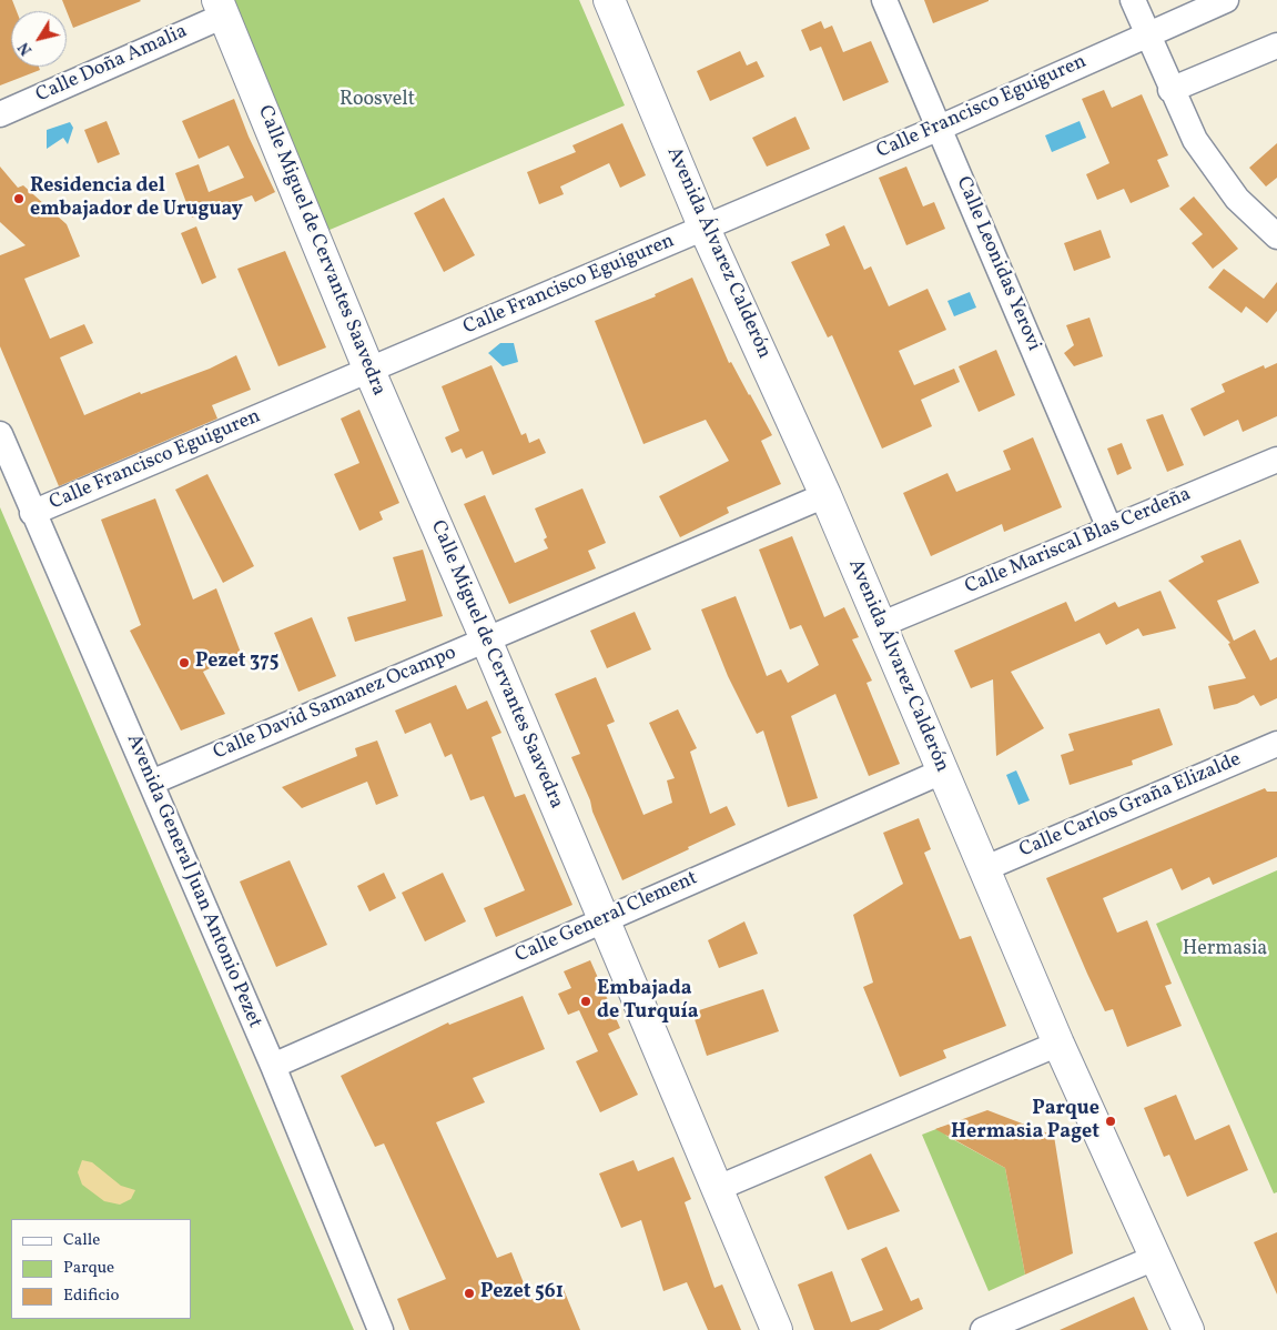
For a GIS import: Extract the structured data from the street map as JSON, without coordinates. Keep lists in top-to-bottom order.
{
  "streets": {
    "street": [
      "Calle Doña Amalia",
      "Calle Francisco Eguiguren",
      "Calle Miguel de Cervantes Saavedra",
      "Avenida Álvarez Calderón",
      "Calle Leonidas Yerovi",
      "Calle Mariscal Blas Cerdeña",
      "Calle David Samanez Ocampo",
      "Calle Carlos Graña Elizalde",
      "Avenida General Juan Antonio Pezet",
      "Calle General Clement"
    ]
  },
  "crossings": [
    ["Calle Doña Amalia", "Calle Miguel de Cervantes Saavedra"],
    ["Calle Francisco Eguiguren", "Calle Miguel de Cervantes Saavedra"],
    ["Calle Francisco Eguiguren", "Avenida Álvarez Calderón"],
    ["Calle Francisco Eguiguren", "Calle Leonidas Yerovi"],
    ["Calle Francisco Eguiguren", "Avenida General Juan Antonio Pezet"],
    ["Calle Miguel de Cervantes Saavedra", "Calle David Samanez Ocampo"],
    ["Calle Miguel de Cervantes Saavedra", "Calle General Clement"],
    ["Avenida Álvarez Calderón", "Calle Mariscal Blas Cerdeña"],
    ["Avenida Álvarez Calderón", "Calle David Samanez Ocampo"],
    ["Avenida Álvarez Calderón", "Calle Carlos Graña Elizalde"],
    ["Avenida Álvarez Calderón", "Calle General Clement"],
    ["Calle Leonidas Yerovi", "Calle Mariscal Blas Cerdeña"],
    ["Calle David Samanez Ocampo", "Avenida General Juan Antonio Pezet"],
    ["Avenida General Juan Antonio Pezet", "Calle General Clement"]
  ],
  "parks": ["Roosvelt", "Hermasia"],
  "places": [
    "Residencia del embajador de Uruguay",
    "Pezet 375",
    "Embajada de Turquía",
    "Parque Hermasia Paget",
    "Pezet 561"
  ],
  "legend": ["Calle", "Parque", "Edificio"],
  "north": "bottom left"
}
